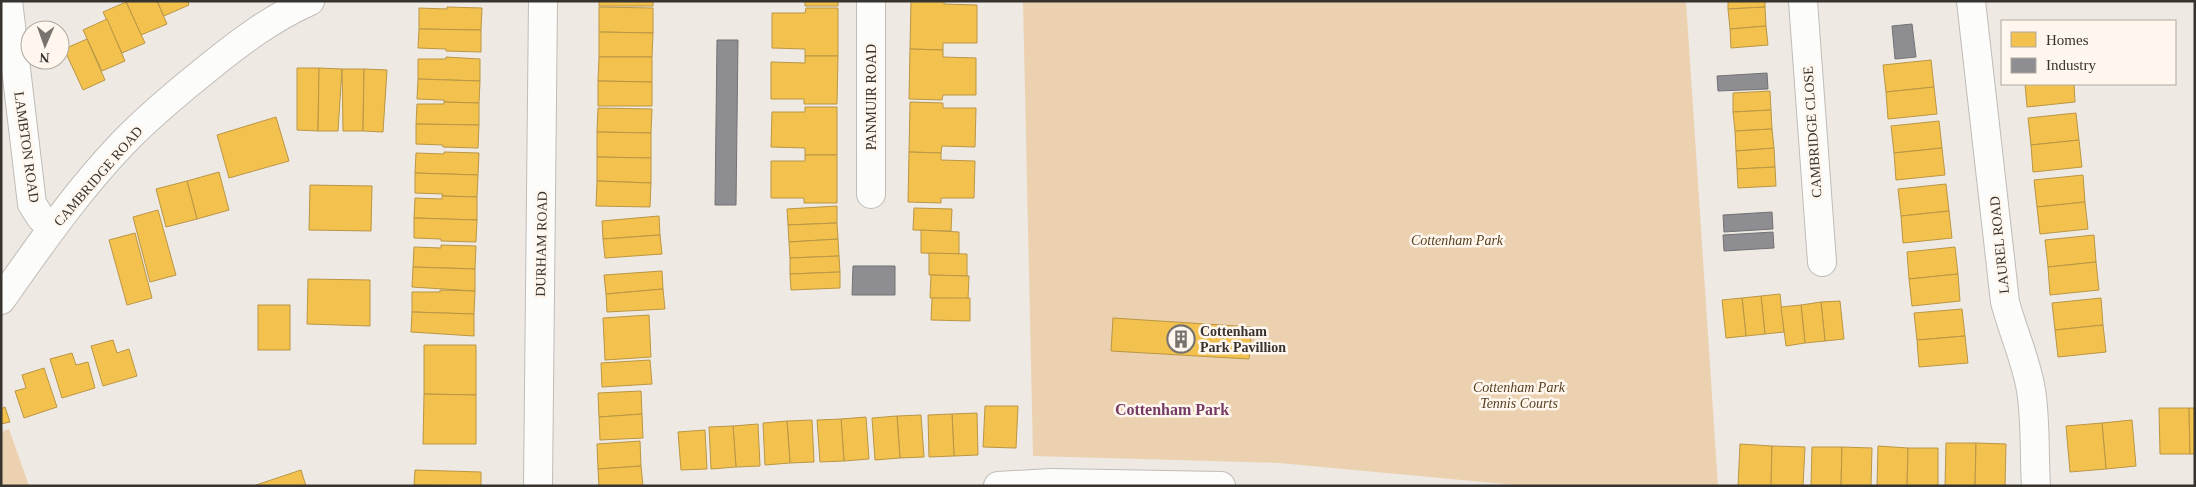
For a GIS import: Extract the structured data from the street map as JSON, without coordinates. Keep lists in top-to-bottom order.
{
  "streets": {
    "street": [
      "PANMUIR ROAD",
      "CAMBRIDGE CLOSE",
      "LAMBTON ROAD",
      "CAMBRIDGE ROAD",
      "DURHAM ROAD",
      "LAUREL ROAD"
    ]
  },
  "crossings": [
    ["LAMBTON ROAD", "CAMBRIDGE ROAD"]
  ],
  "districts": ["Cottenham Park"],
  "parks": ["Cottenham Park", "Cottenham Park Tennis Courts"],
  "places": {
    "building": ["Cottenham Park Pavillion"]
  },
  "legend": ["Homes", "Industry"],
  "north": "bottom"
}
